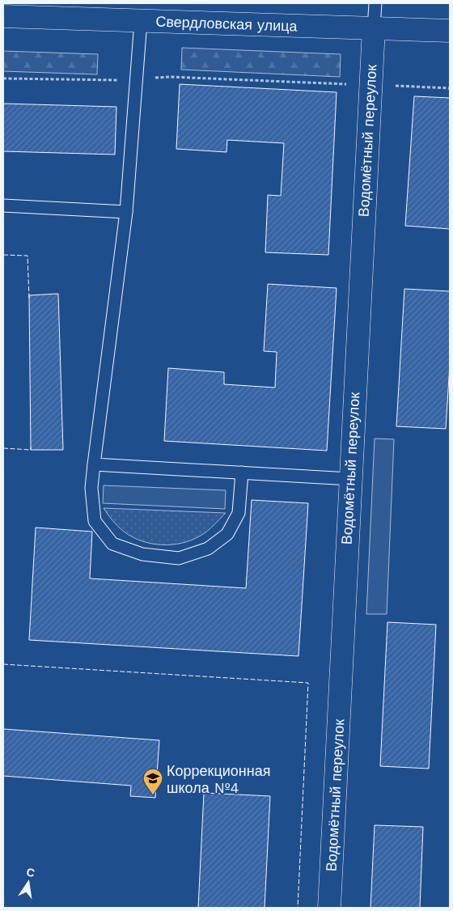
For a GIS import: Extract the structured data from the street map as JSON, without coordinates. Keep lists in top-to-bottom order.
{
  "streets": {
    "main road": ["Свердловская улица", "Водомётный переулок"]
  },
  "crossings": [
    ["Свердловская улица", "Водомётный переулок"]
  ],
  "places": {
    "school or university": ["Коррекционная школа №4"]
  },
  "north": "top"
}
